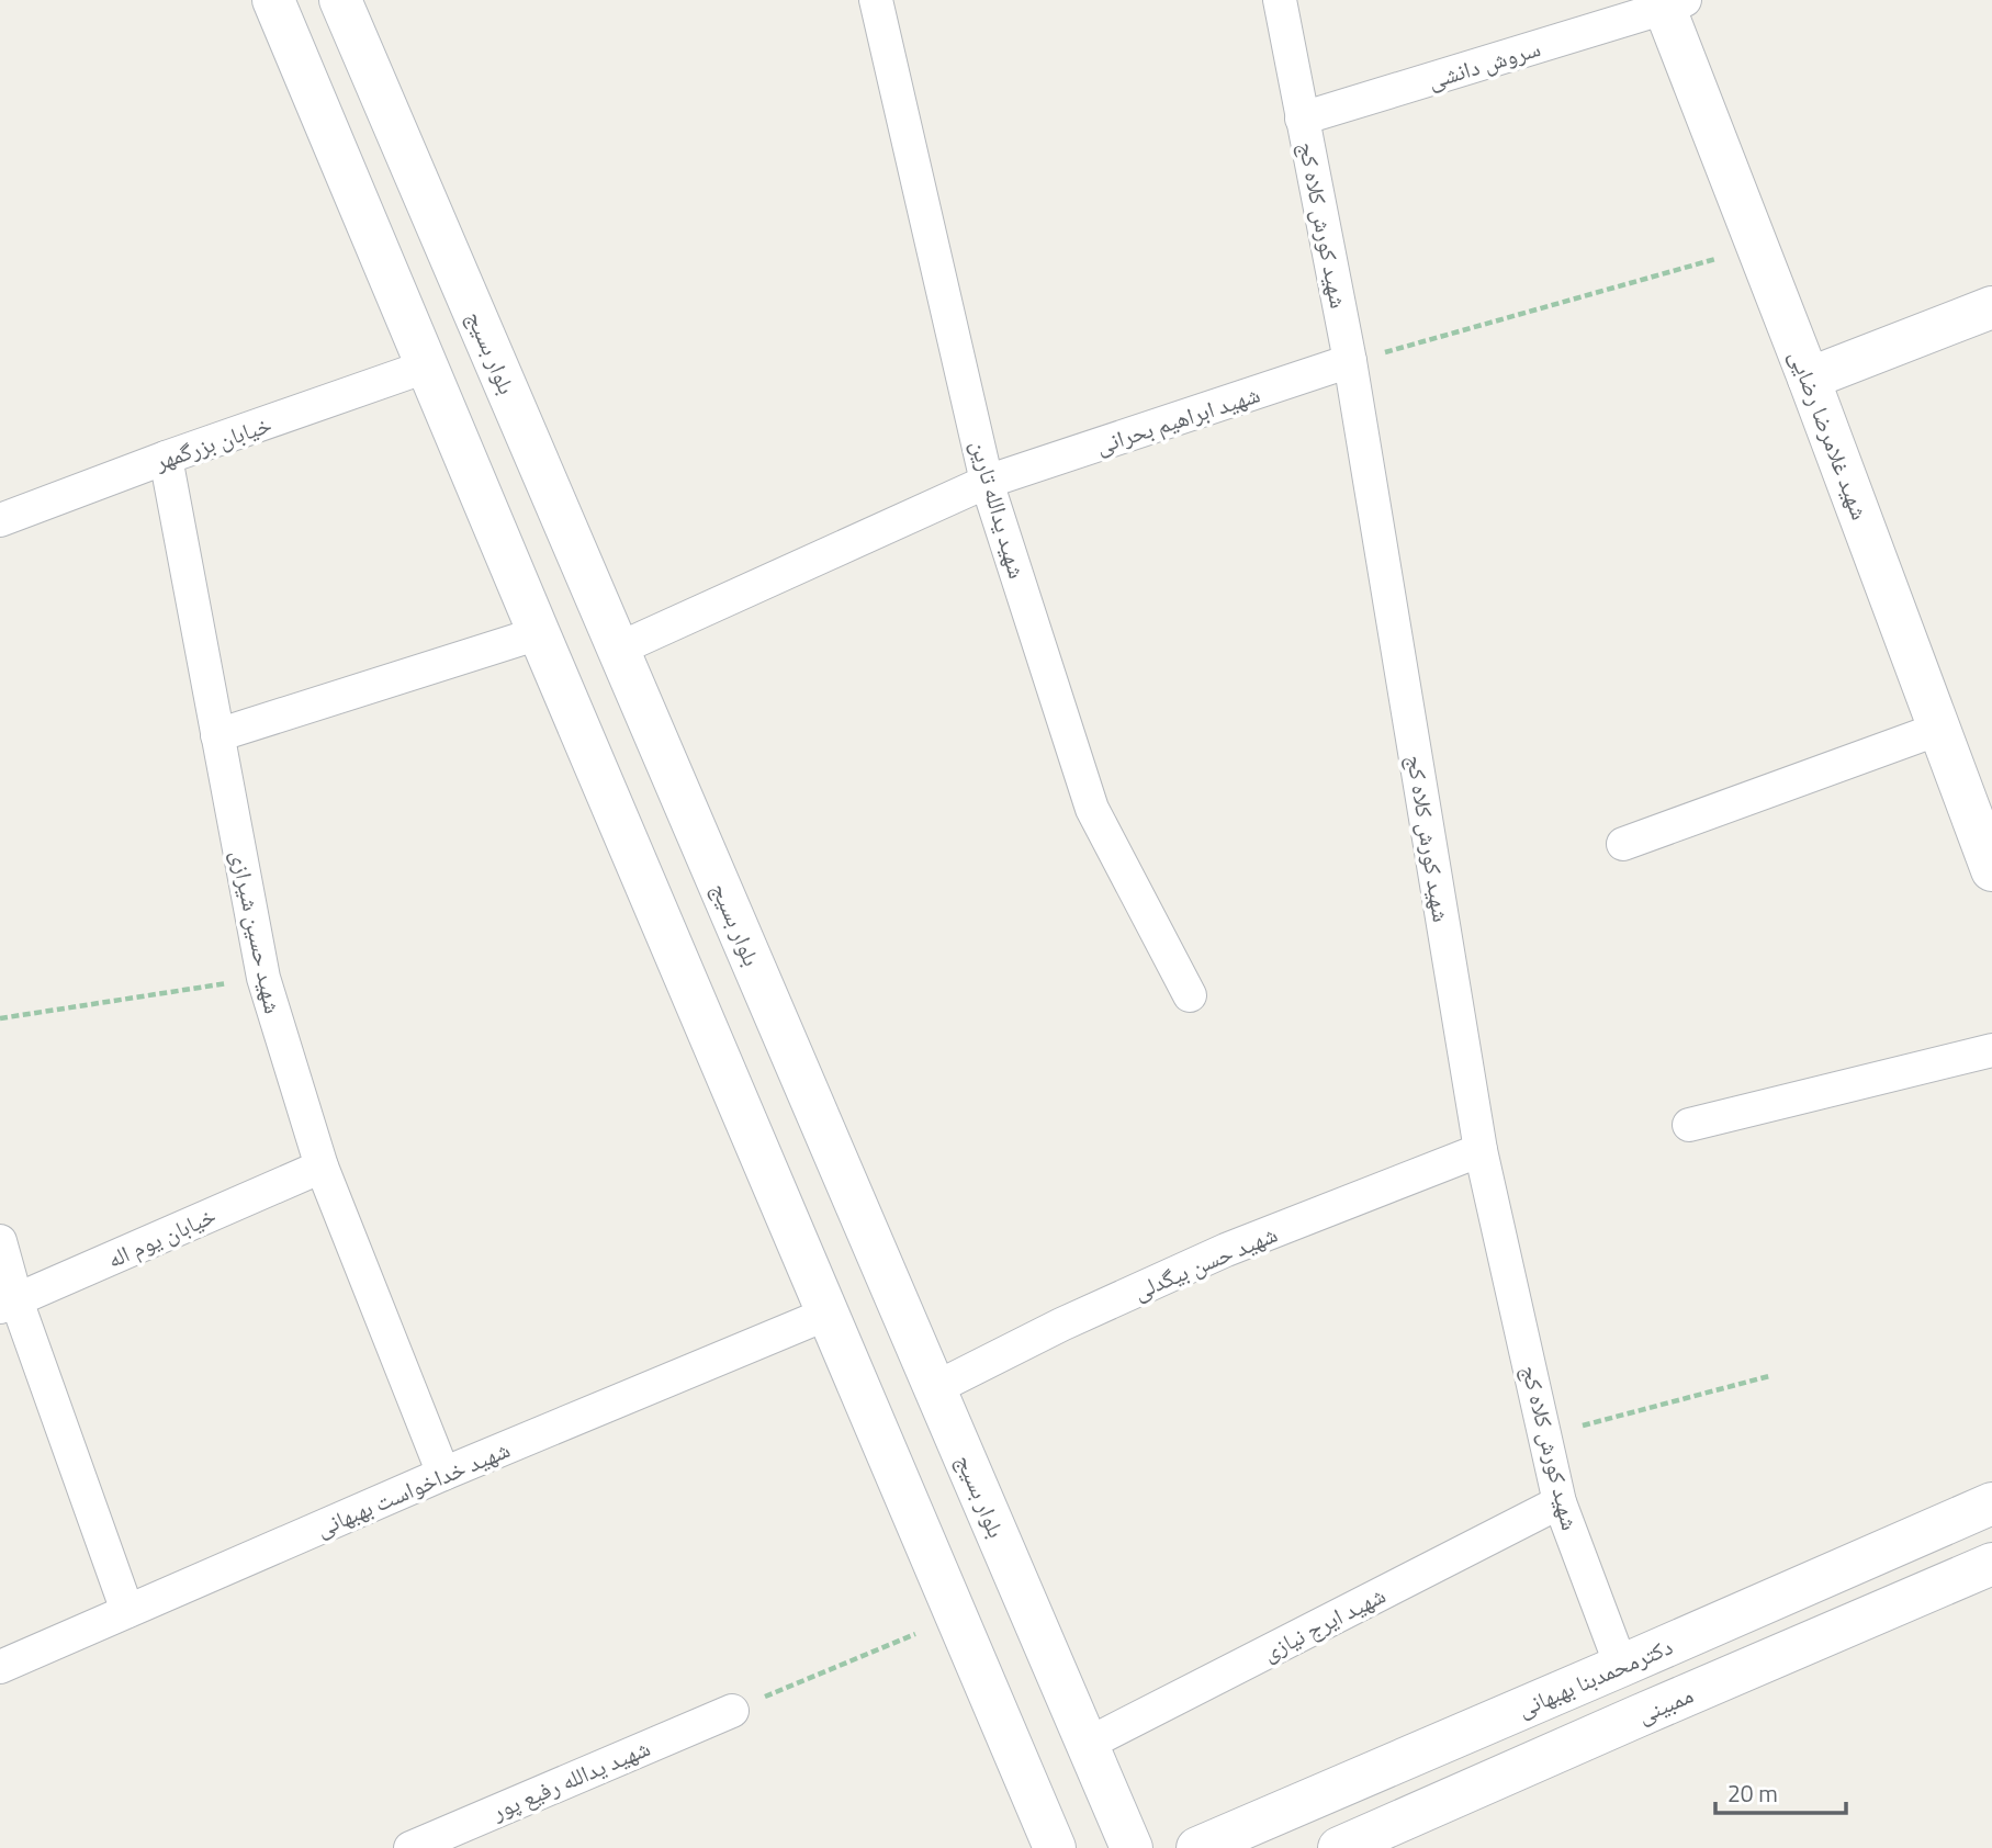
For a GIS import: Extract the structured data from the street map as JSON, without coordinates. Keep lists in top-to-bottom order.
{
  "streets": {
    "main road": [
      "بلوار بسیج",
      "شهید غلامرضا رضایی",
      "دکترمحمدبنا بهبهانی",
      "ممبینی"
    ],
    "street": [
      "سروش دانشی",
      "شهید کورش کلاه کج",
      "شهید ابراهیم بحرانی",
      "خیابان بزرگمهر",
      "شهید یدالله تارین",
      "شهید حسین شیرازی",
      "خیابان یوم اله",
      "شهید حسن بیگدلی",
      "شهید خداخواست بهبهانی",
      "شهید ایرج نیازی",
      "شهید یدالله رفیع پور"
    ]
  },
  "crossings": [
    ["سروش دانشی", "شهید کورش کلاه کج"],
    ["سروش دانشی", "شهید غلامرضا رضایی"],
    ["شهید کورش کلاه کج", "شهید ابراهیم بحرانی"],
    ["شهید کورش کلاه کج", "شهید حسن بیگدلی"],
    ["شهید کورش کلاه کج", "شهید ایرج نیازی"],
    ["شهید کورش کلاه کج", "دکترمحمدبنا بهبهانی"],
    ["بلوار بسیج", "شهید ابراهیم بحرانی"],
    ["بلوار بسیج", "شهید حسن بیگدلی"],
    ["بلوار بسیج", "شهید ایرج نیازی"],
    ["شهید ابراهیم بحرانی", "شهید یدالله تارین"],
    ["خیابان بزرگمهر", "شهید حسین شیرازی"],
    ["شهید حسین شیرازی", "خیابان یوم اله"],
    ["شهید حسین شیرازی", "شهید خداخواست بهبهانی"]
  ],
  "scale_bar": "20 m"
}
